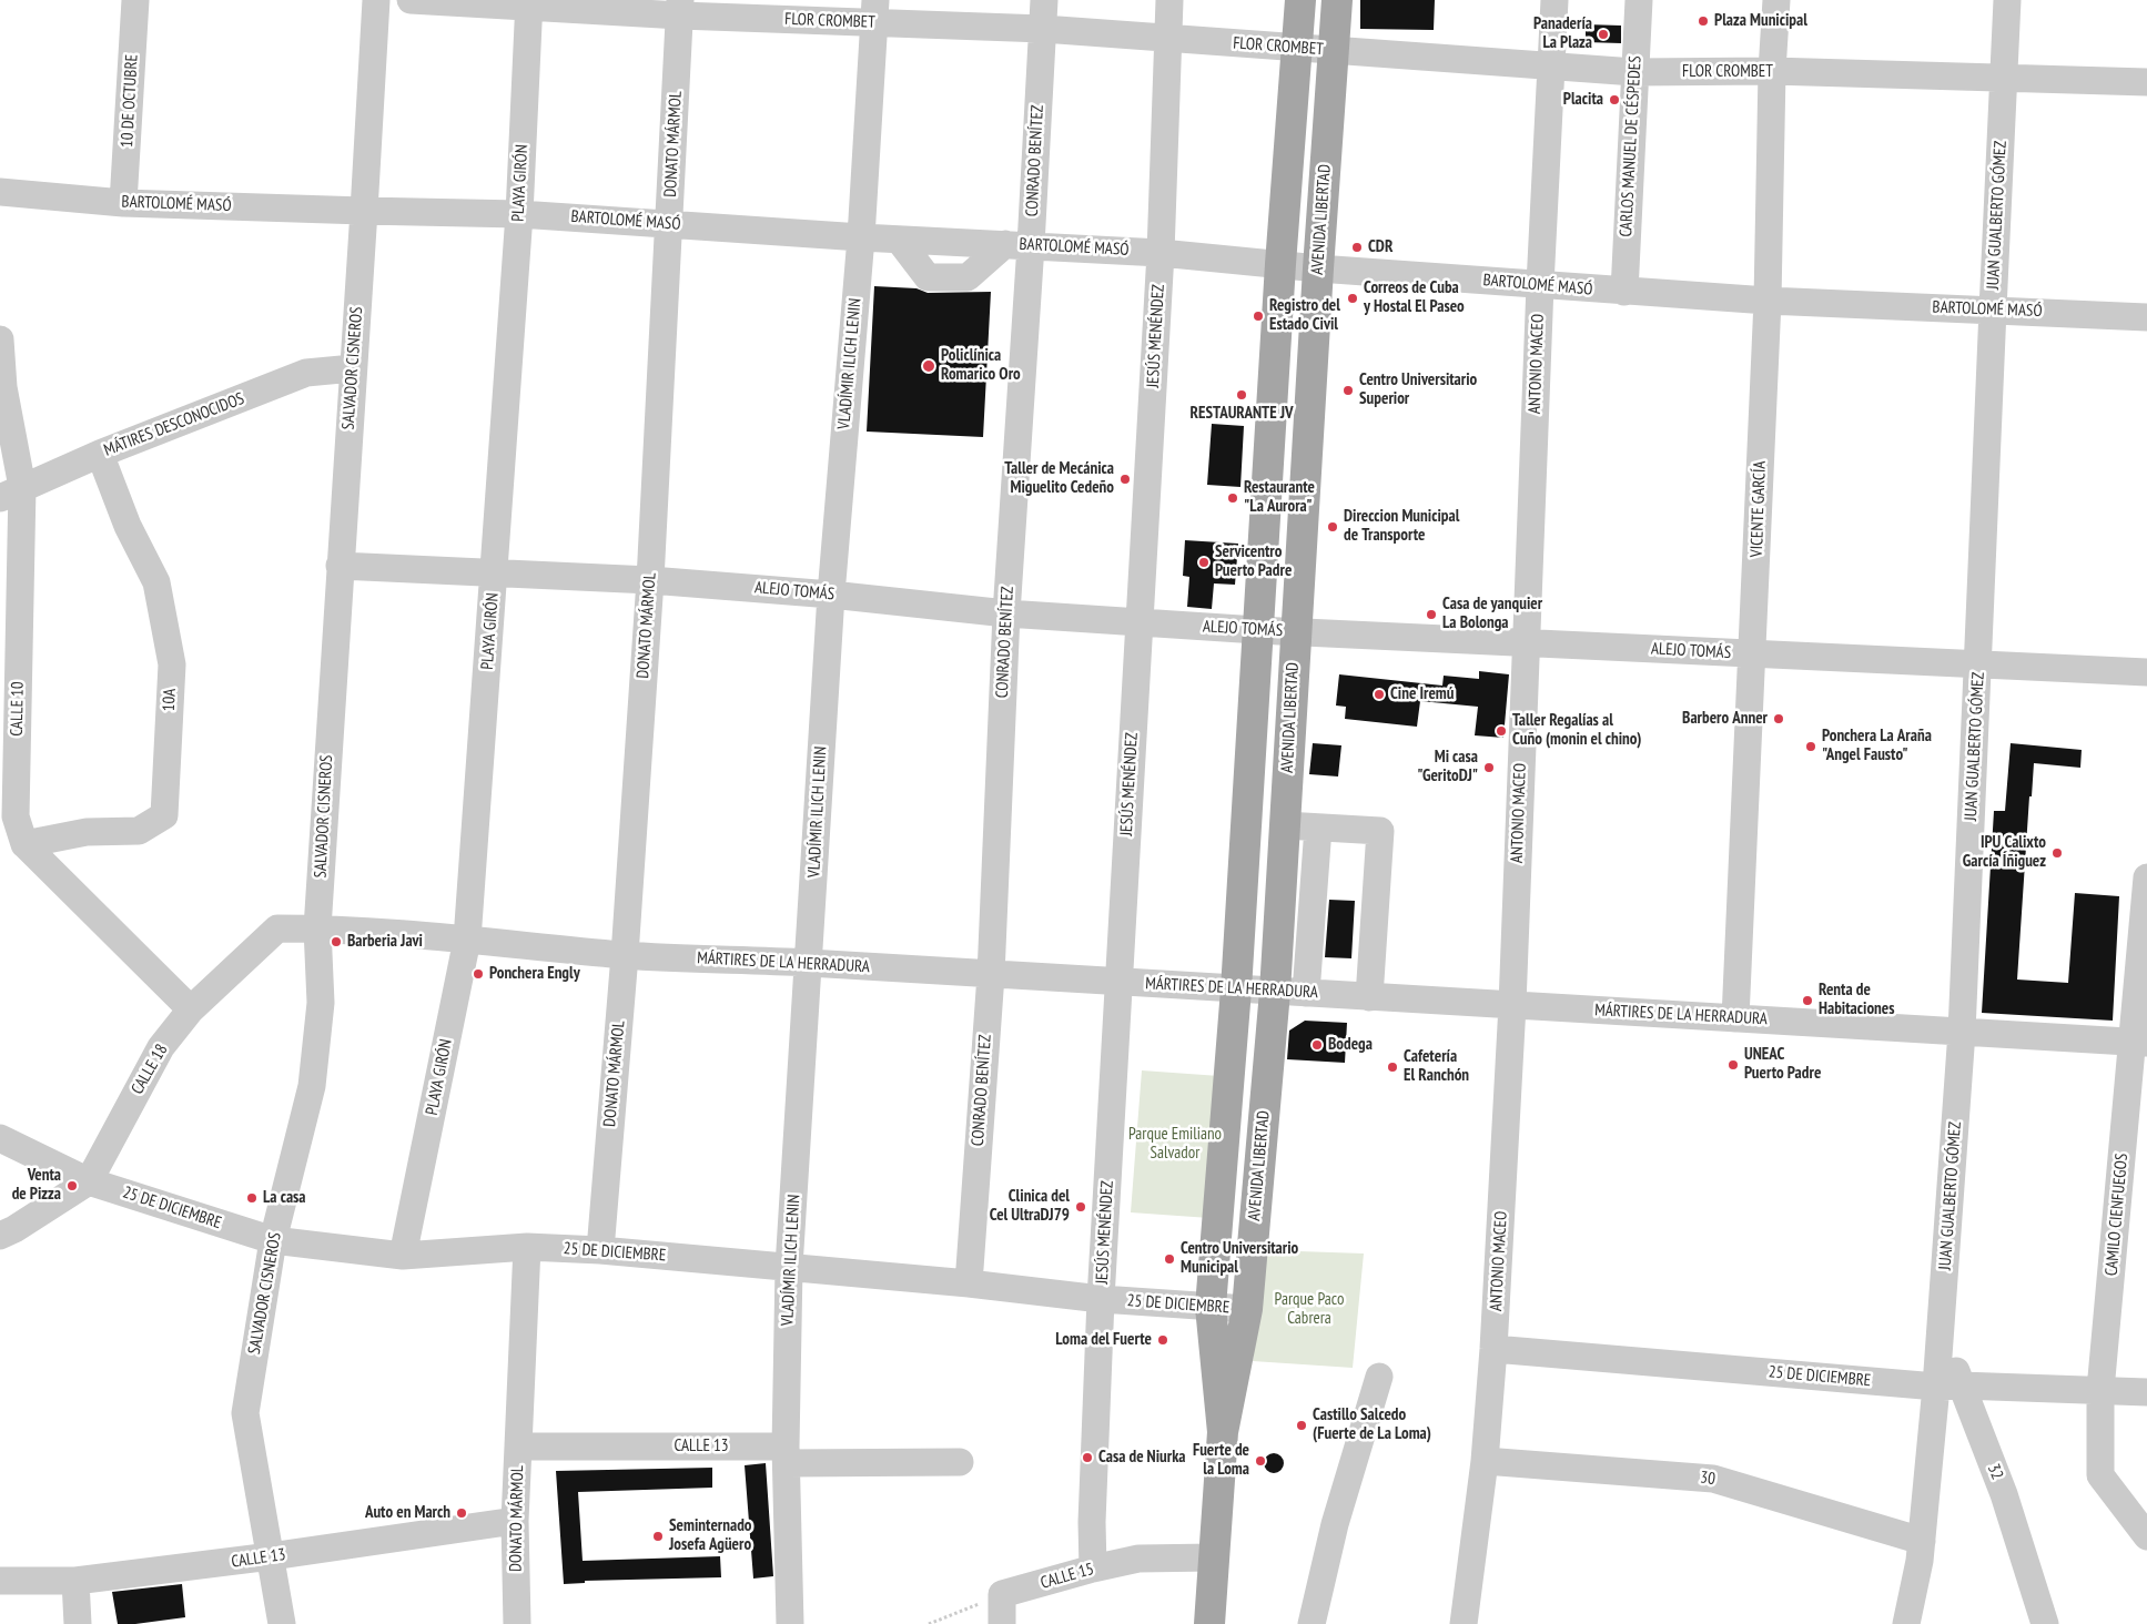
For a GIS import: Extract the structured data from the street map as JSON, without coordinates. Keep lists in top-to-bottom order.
{
  "streets": {
    "main road": ["AVENIDA LIBERTAD"],
    "street": [
      "FLOR CROMBET",
      "10 DE OCTUBRE",
      "DONATO MÁRMOL",
      "CARLOS MANUEL DE CÉSPEDES",
      "CONRADO BENÍTEZ",
      "PLAYA GIRÓN",
      "BARTOLOMÉ MASÓ",
      "JUAN GUALBERTO GÓMEZ",
      "JESÚS MENÉNDEZ",
      "VLADÍMIR ILICH LENIN",
      "ANTONIO MACEO",
      "SALVADOR CISNEROS",
      "MÁTIRES DESCONOCIDOS",
      "VICENTE GARCÍA",
      "ALEJO TOMÁS",
      "10A",
      "CALLE 10",
      "MÁRTIRES DE LA HERRADURA",
      "CALLE 18",
      "25 DE DICIEMBRE",
      "CAMILO CIENFUEGOS",
      "CALLE 13",
      "32",
      "30",
      "CALLE 15"
    ]
  },
  "crossings": [
    ["FLOR CROMBET", "DONATO MÁRMOL"],
    ["FLOR CROMBET", "CARLOS MANUEL DE CÉSPEDES"],
    ["FLOR CROMBET", "CONRADO BENÍTEZ"],
    ["FLOR CROMBET", "PLAYA GIRÓN"],
    ["FLOR CROMBET", "JUAN GUALBERTO GÓMEZ"],
    ["FLOR CROMBET", "AVENIDA LIBERTAD"],
    ["FLOR CROMBET", "JESÚS MENÉNDEZ"],
    ["FLOR CROMBET", "VLADÍMIR ILICH LENIN"],
    ["FLOR CROMBET", "ANTONIO MACEO"],
    ["FLOR CROMBET", "VICENTE GARCÍA"],
    ["10 DE OCTUBRE", "BARTOLOMÉ MASÓ"],
    ["DONATO MÁRMOL", "BARTOLOMÉ MASÓ"],
    ["DONATO MÁRMOL", "ALEJO TOMÁS"],
    ["DONATO MÁRMOL", "MÁRTIRES DE LA HERRADURA"],
    ["DONATO MÁRMOL", "25 DE DICIEMBRE"],
    ["DONATO MÁRMOL", "CALLE 13"],
    ["CARLOS MANUEL DE CÉSPEDES", "BARTOLOMÉ MASÓ"],
    ["CONRADO BENÍTEZ", "BARTOLOMÉ MASÓ"],
    ["CONRADO BENÍTEZ", "ALEJO TOMÁS"],
    ["CONRADO BENÍTEZ", "MÁRTIRES DE LA HERRADURA"],
    ["CONRADO BENÍTEZ", "25 DE DICIEMBRE"],
    ["PLAYA GIRÓN", "BARTOLOMÉ MASÓ"],
    ["PLAYA GIRÓN", "ALEJO TOMÁS"],
    ["PLAYA GIRÓN", "MÁRTIRES DE LA HERRADURA"],
    ["PLAYA GIRÓN", "25 DE DICIEMBRE"],
    ["BARTOLOMÉ MASÓ", "JUAN GUALBERTO GÓMEZ"],
    ["BARTOLOMÉ MASÓ", "AVENIDA LIBERTAD"],
    ["BARTOLOMÉ MASÓ", "JESÚS MENÉNDEZ"],
    ["BARTOLOMÉ MASÓ", "VLADÍMIR ILICH LENIN"],
    ["BARTOLOMÉ MASÓ", "ANTONIO MACEO"],
    ["BARTOLOMÉ MASÓ", "SALVADOR CISNEROS"],
    ["BARTOLOMÉ MASÓ", "VICENTE GARCÍA"],
    ["JUAN GUALBERTO GÓMEZ", "ALEJO TOMÁS"],
    ["JUAN GUALBERTO GÓMEZ", "MÁRTIRES DE LA HERRADURA"],
    ["JUAN GUALBERTO GÓMEZ", "32"],
    ["AVENIDA LIBERTAD", "ALEJO TOMÁS"],
    ["AVENIDA LIBERTAD", "MÁRTIRES DE LA HERRADURA"],
    ["AVENIDA LIBERTAD", "25 DE DICIEMBRE"],
    ["AVENIDA LIBERTAD", "CALLE 15"],
    ["JESÚS MENÉNDEZ", "ALEJO TOMÁS"],
    ["JESÚS MENÉNDEZ", "MÁRTIRES DE LA HERRADURA"],
    ["JESÚS MENÉNDEZ", "25 DE DICIEMBRE"],
    ["JESÚS MENÉNDEZ", "CALLE 15"],
    ["VLADÍMIR ILICH LENIN", "ALEJO TOMÁS"],
    ["VLADÍMIR ILICH LENIN", "MÁRTIRES DE LA HERRADURA"],
    ["VLADÍMIR ILICH LENIN", "25 DE DICIEMBRE"],
    ["VLADÍMIR ILICH LENIN", "CALLE 13"],
    ["ANTONIO MACEO", "ALEJO TOMÁS"],
    ["ANTONIO MACEO", "MÁRTIRES DE LA HERRADURA"],
    ["ANTONIO MACEO", "25 DE DICIEMBRE"],
    ["ANTONIO MACEO", "30"],
    ["SALVADOR CISNEROS", "MÁTIRES DESCONOCIDOS"],
    ["SALVADOR CISNEROS", "ALEJO TOMÁS"],
    ["SALVADOR CISNEROS", "MÁRTIRES DE LA HERRADURA"],
    ["SALVADOR CISNEROS", "CALLE 18"],
    ["SALVADOR CISNEROS", "25 DE DICIEMBRE"],
    ["SALVADOR CISNEROS", "CALLE 13"],
    ["MÁTIRES DESCONOCIDOS", "10A"],
    ["MÁTIRES DESCONOCIDOS", "CALLE 10"],
    ["VICENTE GARCÍA", "ALEJO TOMÁS"],
    ["VICENTE GARCÍA", "MÁRTIRES DE LA HERRADURA"],
    ["10A", "CALLE 10"],
    ["CALLE 10", "CALLE 18"],
    ["MÁRTIRES DE LA HERRADURA", "CALLE 18"],
    ["MÁRTIRES DE LA HERRADURA", "CAMILO CIENFUEGOS"],
    ["CALLE 18", "25 DE DICIEMBRE"],
    ["25 DE DICIEMBRE", "CAMILO CIENFUEGOS"],
    ["25 DE DICIEMBRE", "32"]
  ],
  "parks": ["Parque Emiliano Salvador", "Parque Paco Cabrera"],
  "places": [
    "Plaza Municipal",
    "Panadería La Plaza",
    "Placita",
    "CDR",
    "Correos de Cuba y Hostal El Paseo",
    "Registro del Estado Civil",
    "Policlínica Romarico Oro",
    "Centro Universitario Superior",
    "RESTAURANTE JV",
    "Taller de Mecánica Miguelito Cedeño",
    "Restaurante \"La Aurora\"",
    "Direccion Municipal de Transporte",
    "Servicentro Puerto Padre",
    "Casa de yanquier La Bolonga",
    "Cine Iremú",
    "Barbero Anner",
    "Taller Regalías al Cuño (monin el chino)",
    "Ponchera La Araña \"Angel Fausto\"",
    "Mi casa \"GeritoDJ\"",
    "IPU Calixto García Íñiguez",
    "Barberia Javi",
    "Ponchera Engly",
    "Renta de Habitaciones",
    "Bodega",
    "UNEAC Puerto Padre",
    "Cafetería El Ranchón",
    "Venta de Pizza",
    "La casa",
    "Clinica del Cel UltraDJ79",
    "Centro Universitario Municipal",
    "Loma del Fuerte",
    "Castillo Salcedo (Fuerte de La Loma)",
    "Casa de Niurka",
    "Fuerte de la Loma",
    "Auto en March",
    "Seminternado Josefa Agüero"
  ]
}
